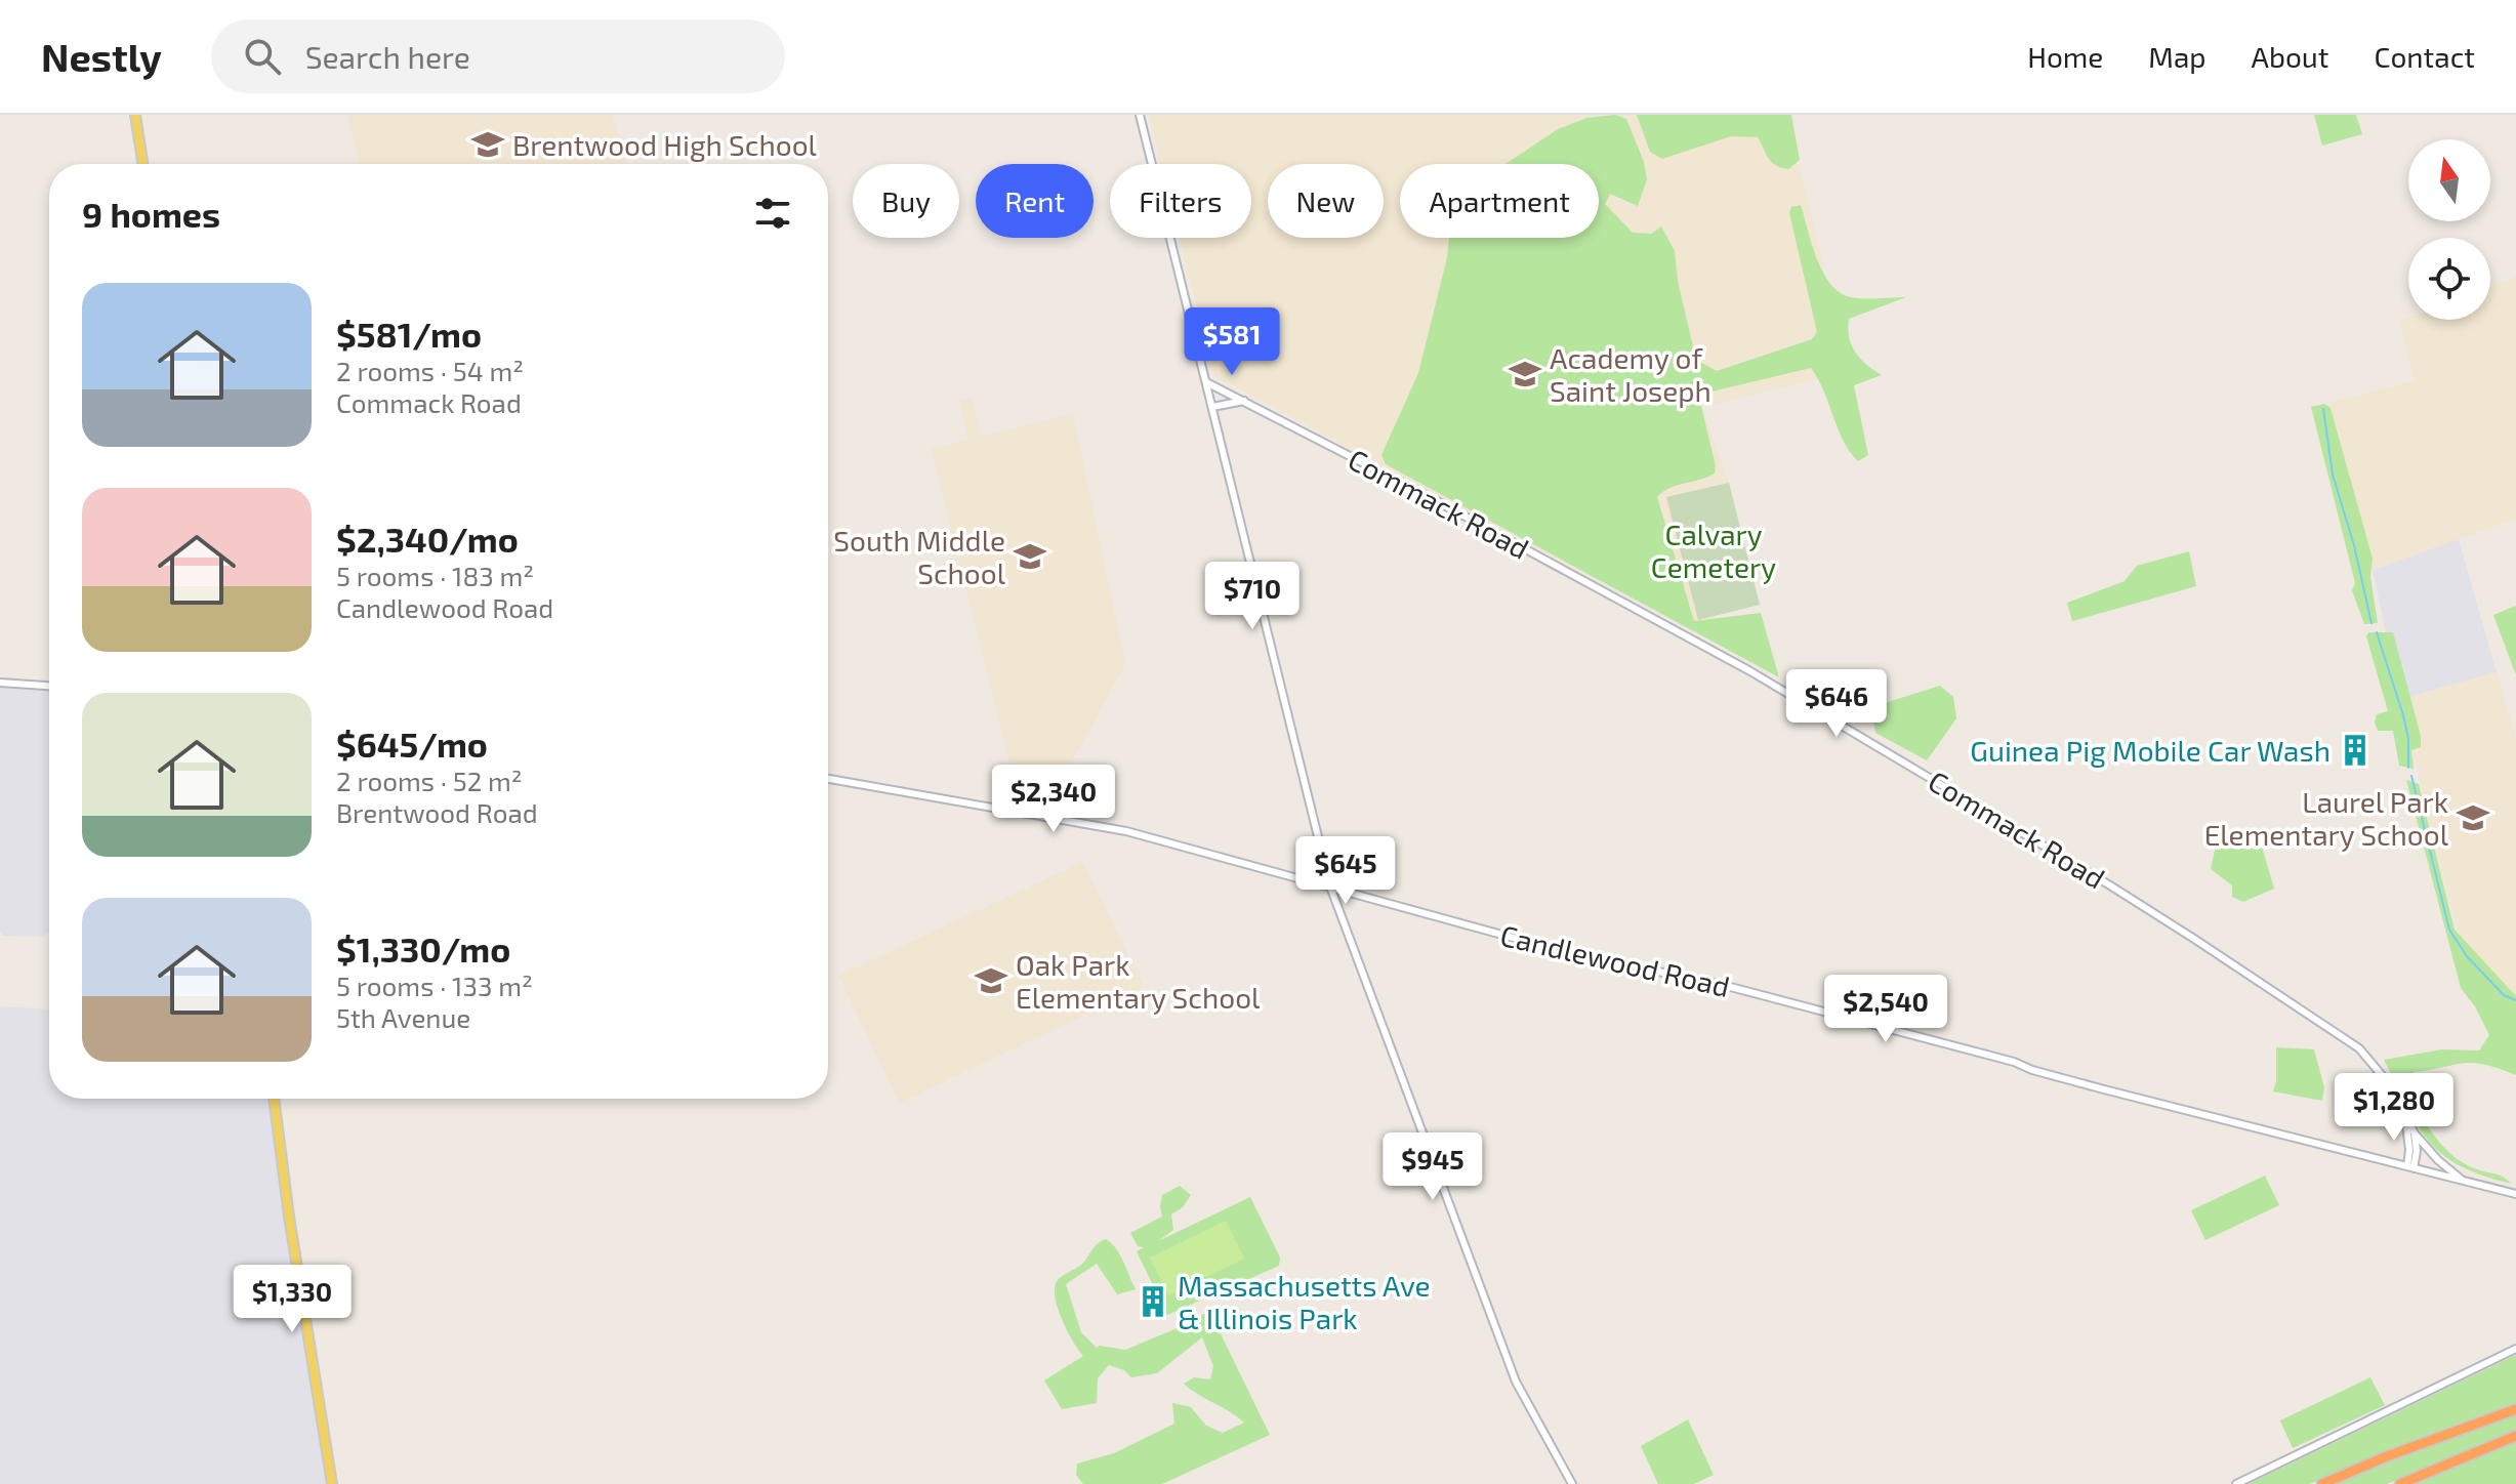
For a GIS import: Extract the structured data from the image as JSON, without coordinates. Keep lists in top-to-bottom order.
{
  "streets": {
    "street": ["Commack Road", "Candlewood Road"]
  },
  "crossings": [
    ["Commack Road", "Candlewood Road"]
  ],
  "parks": ["Calvary Cemetery"],
  "places": {
    "school or university": [
      "Brentwood High School",
      "Academy of Saint Joseph",
      "South Middle School",
      "Laurel Park Elementary School",
      "Oak Park Elementary School"
    ],
    "building": ["Guinea Pig Mobile Car Wash", "Massachusetts Ave & Illinois Park"]
  },
  "north": "top",
  "page": {
    "header": "Nestly",
    "search": "Search here",
    "nav": [
      "Home",
      "Map",
      "About",
      "Contact"
    ],
    "chip": [
      "Buy",
      "Rent",
      "Filters",
      "New",
      "Apartment"
    ],
    "heading": "9 homes",
    "list": [
      {
        "name": "$581/mo",
        "note": "2 rooms · 54 m² · Commack Road"
      },
      {
        "name": "$2,340/mo",
        "note": "5 rooms · 183 m² · Candlewood Road"
      },
      {
        "name": "$645/mo",
        "note": "2 rooms · 52 m² · Brentwood Road"
      },
      {
        "name": "$1,330/mo",
        "note": "5 rooms · 133 m² · 5th Avenue"
      }
    ],
    "price": [
      "$581",
      "$710",
      "$646",
      "$2,340",
      "$645",
      "$2,540",
      "$1,280",
      "$945",
      "$1,330"
    ]
  }
}
